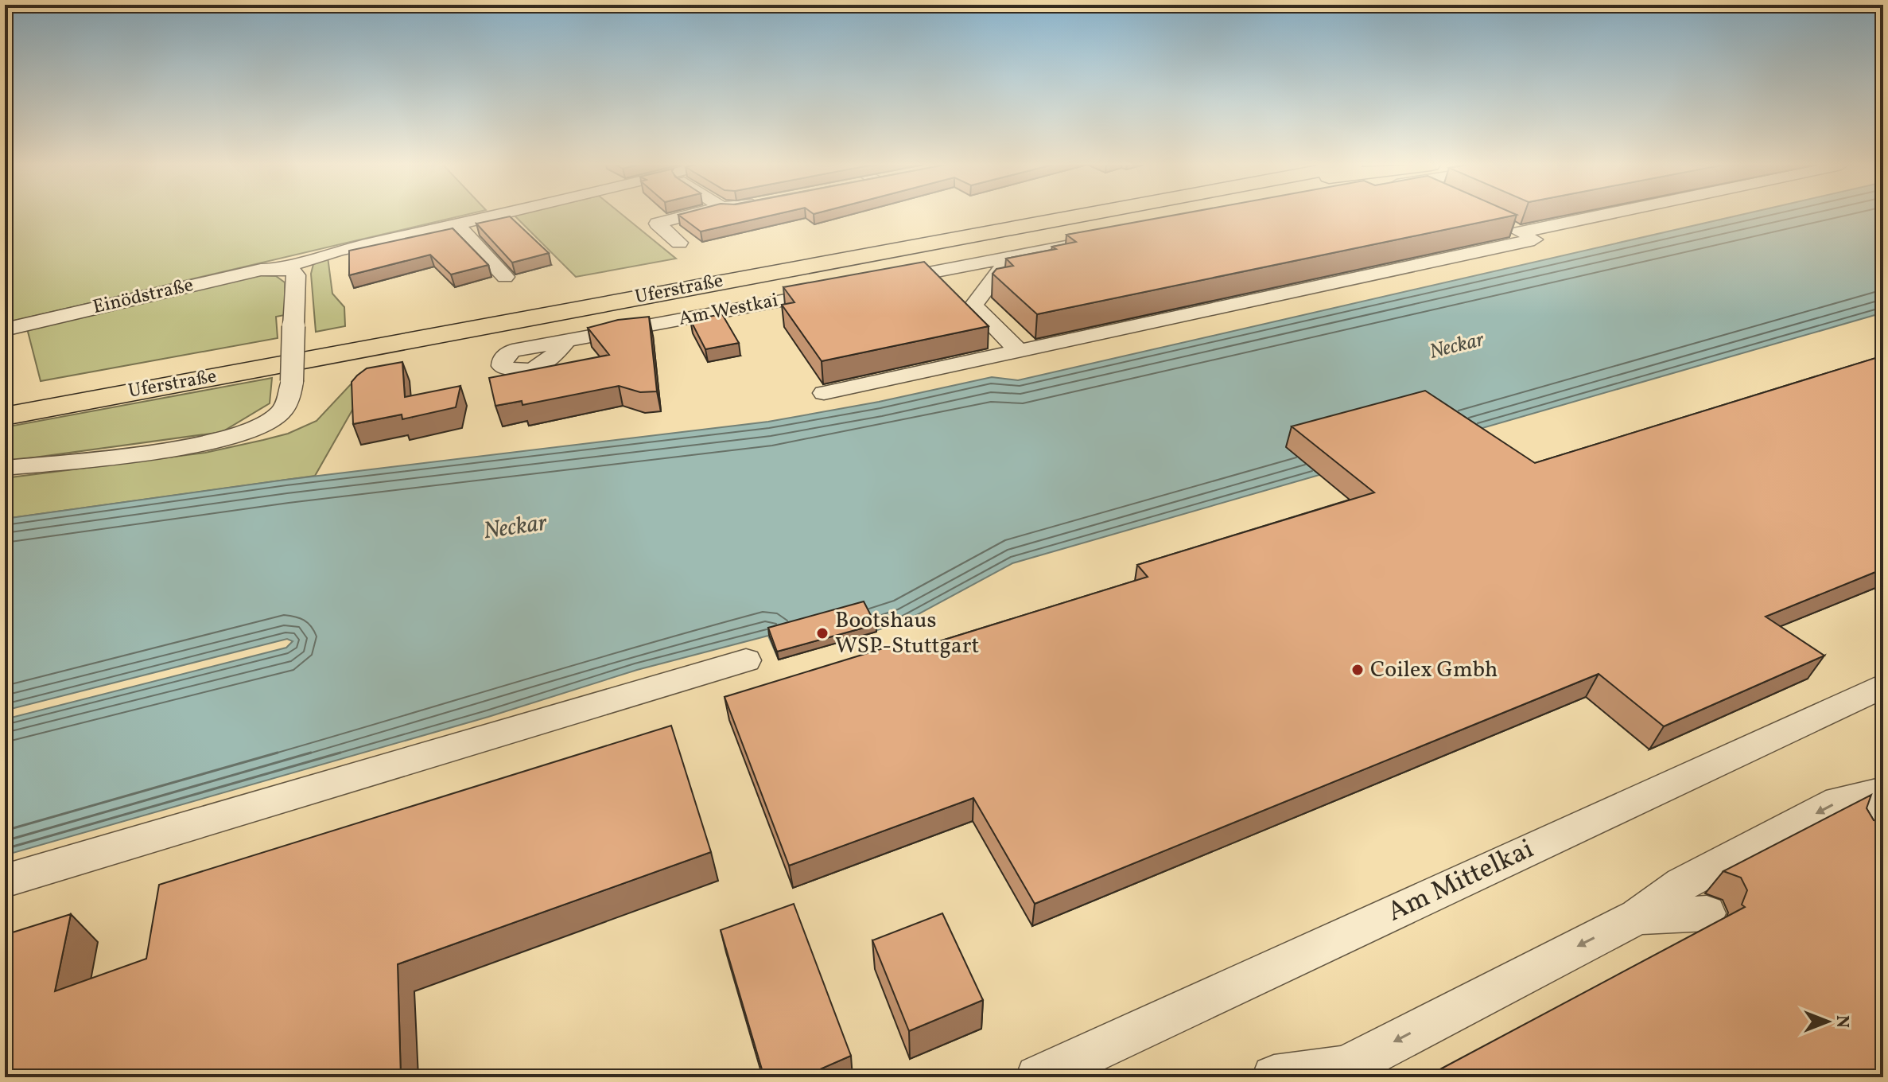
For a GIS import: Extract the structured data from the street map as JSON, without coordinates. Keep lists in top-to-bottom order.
{
  "streets": {
    "highway": ["Uferstraße"],
    "street": ["Einödstraße", "Am Westkai", "Am Mittelkai"]
  },
  "water": ["Neckar"],
  "places": ["Bootshaus WSP-Stuttgart", "Coilex Gmbh"],
  "north": "right"
}
